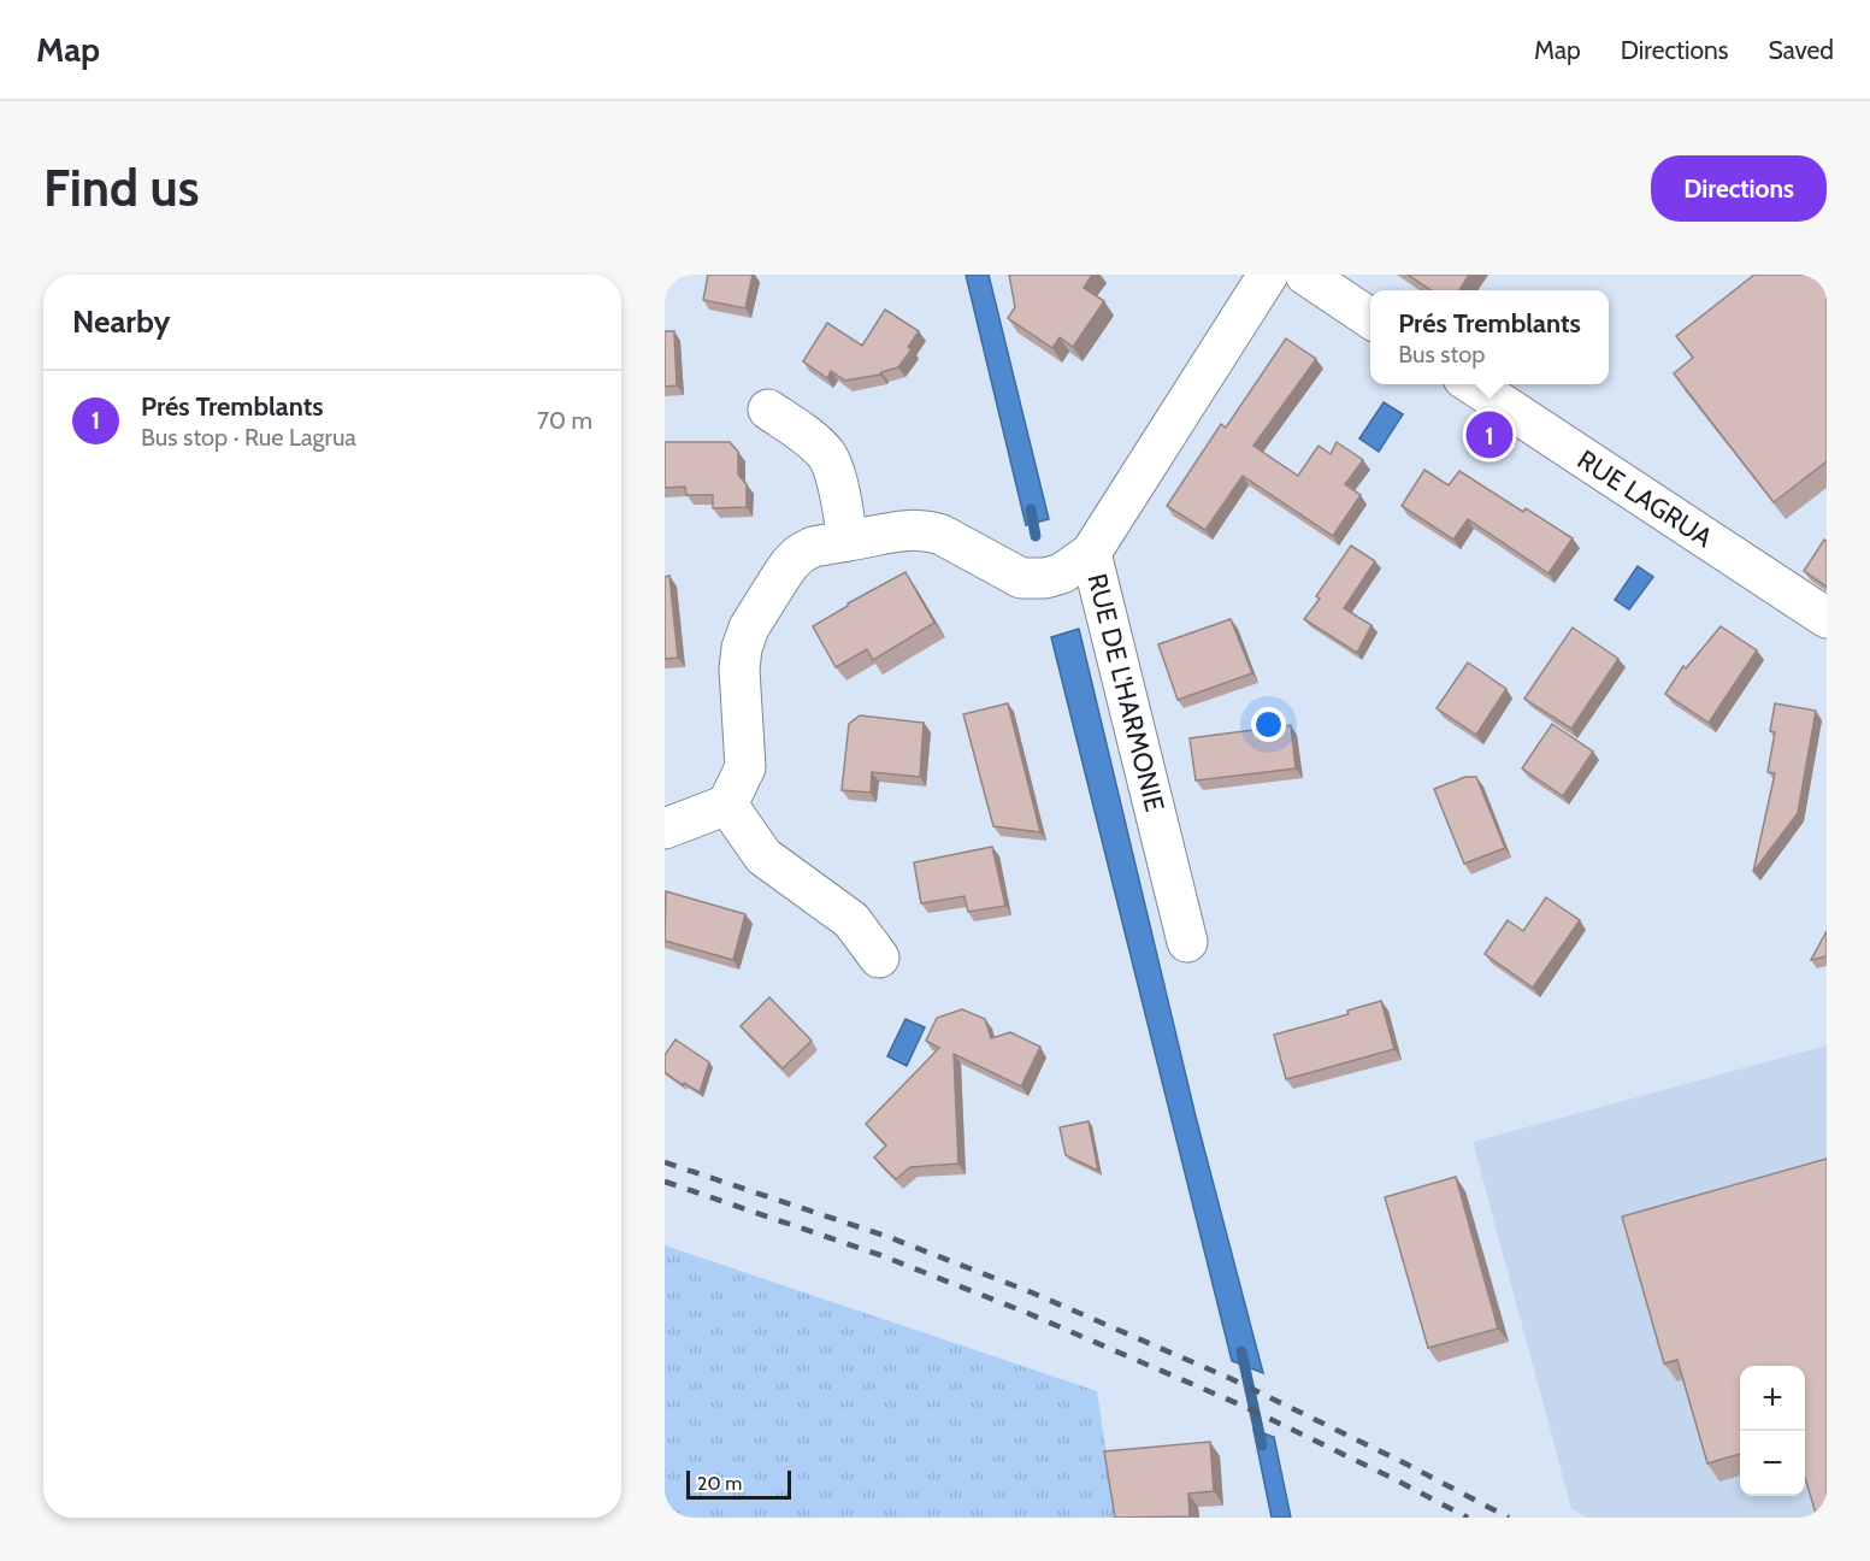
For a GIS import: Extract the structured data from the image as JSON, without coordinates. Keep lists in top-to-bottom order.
{
  "streets": {
    "street": ["RUE LAGRUA", "RUE DE L'HARMONIE"]
  },
  "scale_bar": "20 m",
  "page": {
    "header": "Map",
    "nav": ["Map", "Directions", "Saved"],
    "buttons": "Directions",
    "title": "Find us",
    "heading": "Nearby",
    "popup": ["Prés Tremblants", "Bus stop"],
    "list": [
      {
        "mark": "1",
        "name": "Prés Tremblants",
        "note": "Bus stop · Rue Lagrua",
        "value": "70 m"
      }
    ],
    "pins": "1",
    "map_buttons": ["+", "−"],
    "scale": "20 m"
  }
}
